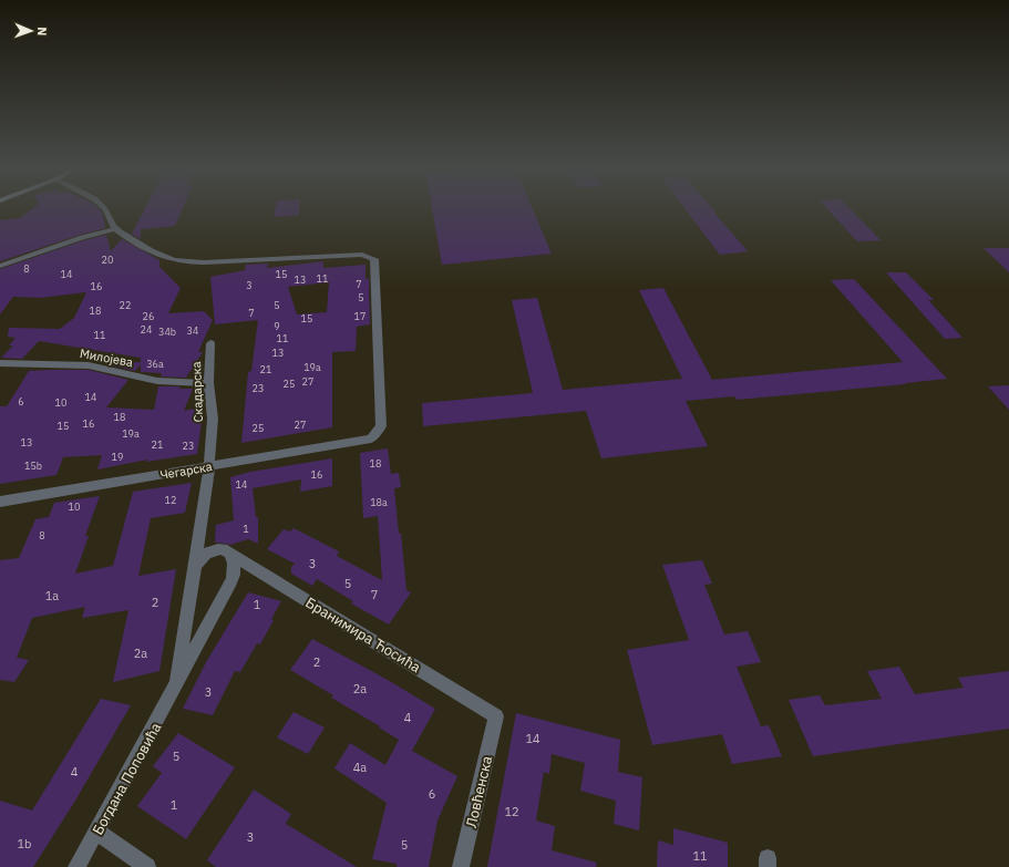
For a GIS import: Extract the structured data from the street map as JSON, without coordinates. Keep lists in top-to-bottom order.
{
  "streets": {
    "street": [
      "Милојева",
      "Скадарска",
      "Чегарска",
      "Бранимира Ћосића",
      "Богдана Поповића",
      "Ловћенска"
    ]
  },
  "crossings": [
    ["Милојева", "Скадарска"],
    ["Скадарска", "Чегарска"],
    ["Скадарска", "Богдана Поповића"],
    ["Чегарска", "Богдана Поповића"],
    ["Бранимира Ћосића", "Богдана Поповића"],
    ["Бранимира Ћосића", "Ловћенска"]
  ],
  "house_numbers": [
    "20",
    "8",
    "14",
    "15",
    "11",
    "13",
    "7",
    "3",
    "16",
    "5",
    "22",
    "5",
    "18",
    "7",
    "26",
    "17",
    "15",
    "9",
    "24",
    "34",
    "34b",
    "11",
    "11",
    "13",
    "36a",
    "19a",
    "21",
    "27",
    "25",
    "23",
    "14",
    "6",
    "10",
    "18",
    "16",
    "27",
    "15",
    "25",
    "19a",
    "13",
    "21",
    "23",
    "19",
    "18",
    "15b",
    "16",
    "14",
    "12",
    "18a",
    "10",
    "1",
    "8",
    "3",
    "5",
    "7",
    "1a",
    "2",
    "1",
    "2a",
    "2",
    "2a",
    "3",
    "4",
    "14",
    "5",
    "4a",
    "4",
    "6",
    "1",
    "12",
    "3",
    "1b",
    "5",
    "11"
  ],
  "north": "right"
}
